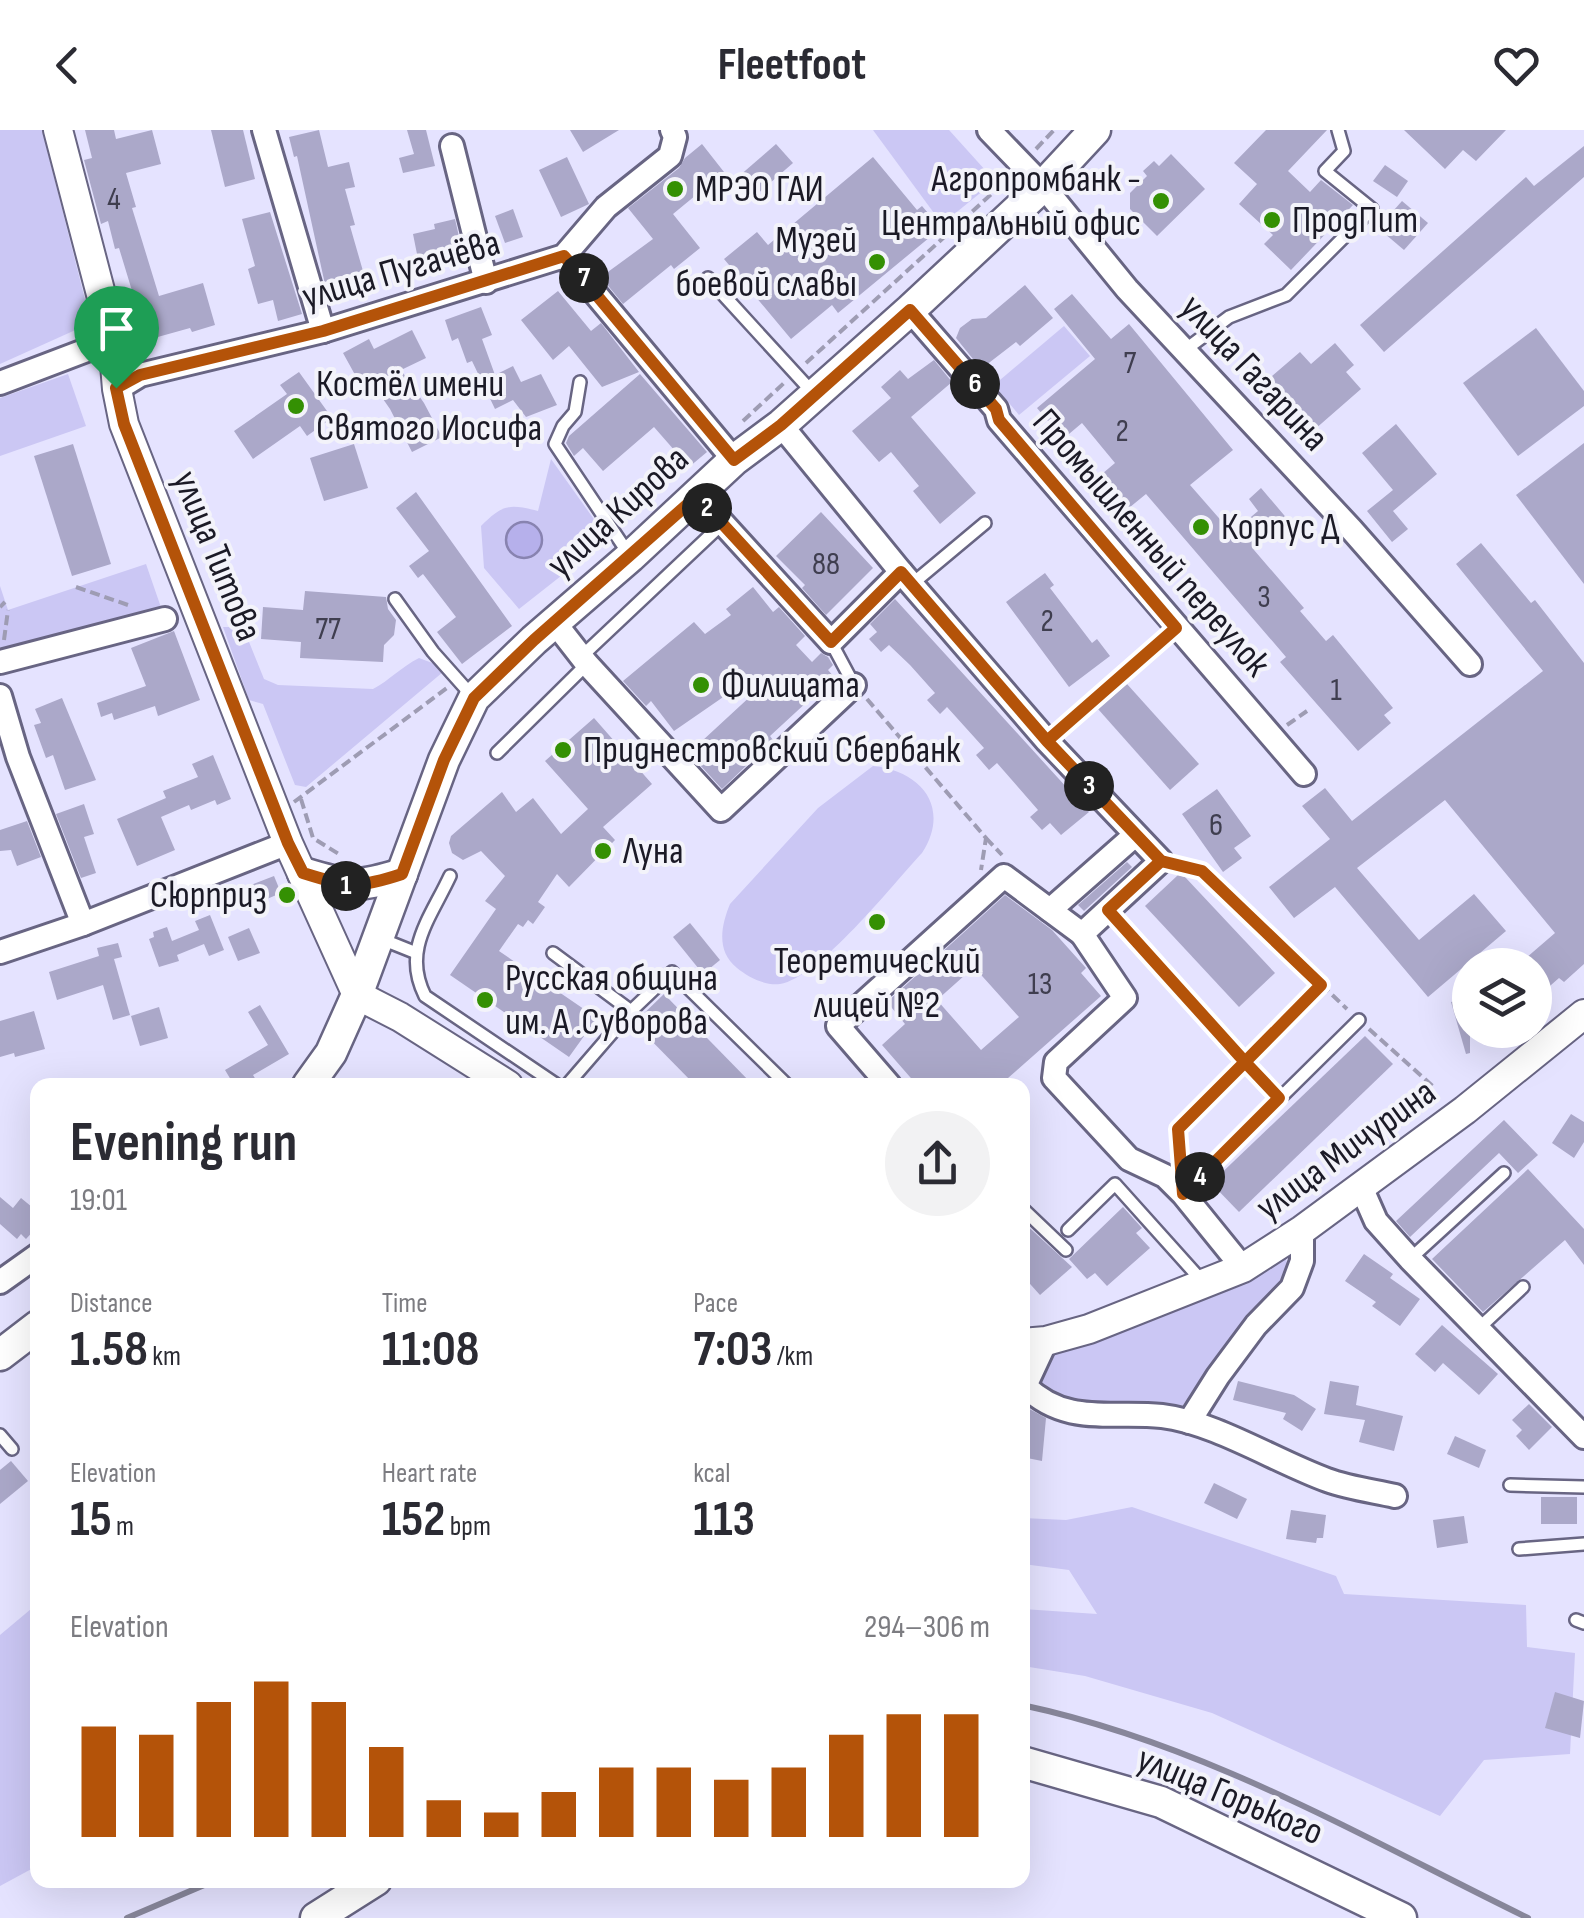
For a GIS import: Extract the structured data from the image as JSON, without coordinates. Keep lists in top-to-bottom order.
{
  "streets": {
    "main road": ["улица Кирова", "улица Горького"],
    "street": [
      "улица Пугачёва",
      "улица Гагарина",
      "Промышленный переулок",
      "улица Титова",
      "улица Мичурина"
    ]
  },
  "crossings": [
    ["улица Пугачёва", "улица Титова"],
    ["улица Гагарина", "улица Кирова"],
    ["улица Кирова", "Промышленный переулок"],
    ["улица Кирова", "улица Титова"]
  ],
  "places": [
    "МРЭО ГАИ",
    "Агропромбанк - Центральный офис",
    "ПродПит",
    "Музей боевой славы",
    "Костёл имени Святого Иосифа",
    "Корпус Д",
    "Филицата",
    "Приднестровский Сбербанк",
    "Луна",
    "Сюрприз",
    "Теоретический лицей №2",
    "Русская община им. А .Суворова"
  ],
  "house_numbers": [
    "4",
    "7",
    "2",
    "88",
    "3",
    "2",
    "77",
    "1",
    "6",
    "13"
  ],
  "page": {
    "header": "Fleetfoot",
    "pins": [
      "7",
      "6",
      "2",
      "3",
      "1",
      "4"
    ],
    "heading": ["Evening run", "19:01"],
    "stats": [
      ["Distance", "1.58 km"],
      ["Time", "11:08"],
      ["Pace", "7:03 /km"],
      ["Elevation", "15 m"],
      ["Heart rate", "152 bpm"],
      ["kcal", "113"]
    ],
    "chart": ["Elevation", "294–306 m"]
  }
}
